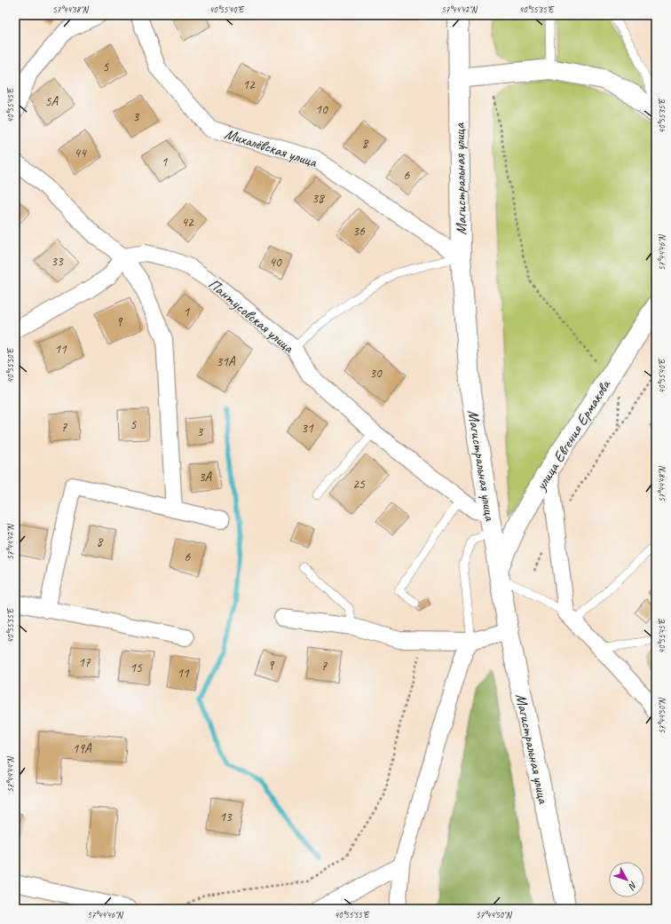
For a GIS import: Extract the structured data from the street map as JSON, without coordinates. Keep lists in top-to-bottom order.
{
  "streets": {
    "main road": ["Магистральная улица", "улица Евгения Ермакова"],
    "street": ["Михалёвская улица", "Пантусовская улица"]
  },
  "crossings": [
    ["Михалёвская улица", "Магистральная улица"],
    ["Магистральная улица", "Пантусовская улица"],
    ["Магистральная улица", "улица Евгения Ермакова"]
  ],
  "house_numbers": [
    "5",
    "12",
    "5А",
    "10",
    "3",
    "8",
    "44",
    "1",
    "6",
    "38",
    "42",
    "36",
    "33",
    "40",
    "1",
    "9",
    "11",
    "31А",
    "30",
    "5",
    "7",
    "31",
    "3",
    "3А",
    "25",
    "8",
    "6",
    "17",
    "9",
    "7",
    "15",
    "11",
    "19А",
    "13"
  ],
  "north": "bottom right",
  "coordinates": [
    "57°44'38\"N",
    "40°55'40\"E",
    "57°44'42\"N",
    "40°55'35\"E",
    "40°55'45\"E",
    "57°44'46\"N",
    "40°55'50\"E",
    "57°44'48\"N",
    "40°55'55\"E",
    "57°44'50\"N",
    "57°44'44\"N"
  ]
}
